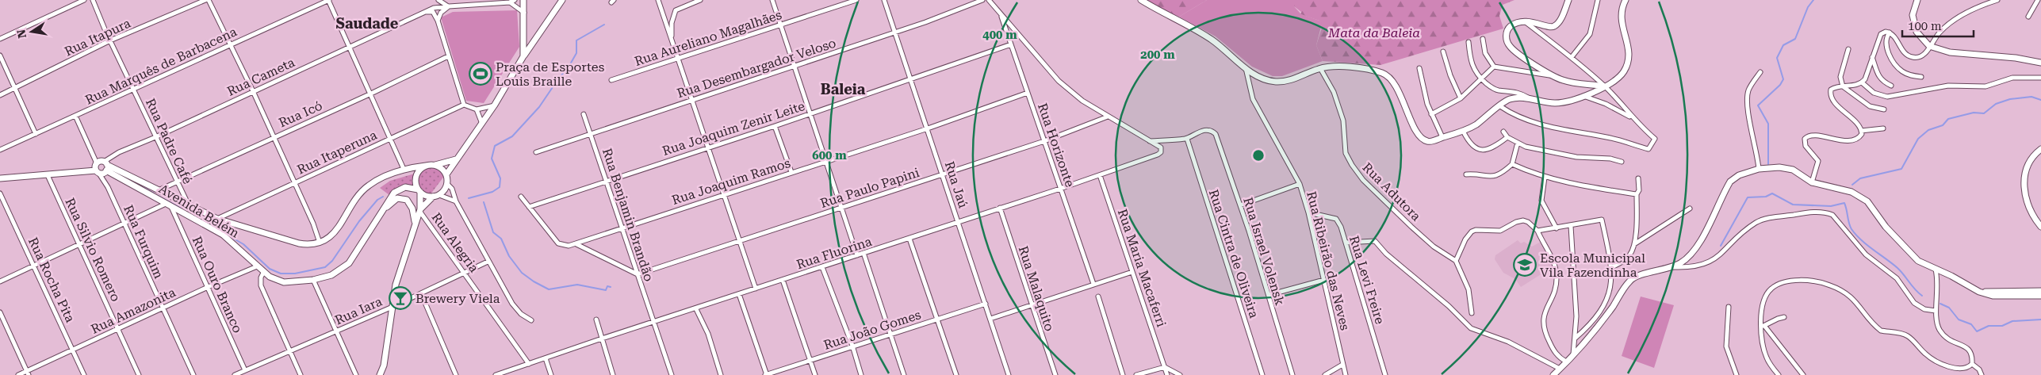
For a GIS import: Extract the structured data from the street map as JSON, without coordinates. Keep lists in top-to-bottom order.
{
  "streets": {
    "street": [
      "Rua Itapura",
      "Rua Aureliano Magalhães",
      "Rua Marquês de Barbacena",
      "Rua Desembargador Veloso",
      "Rua Cameta",
      "Rua Icó",
      "Rua Joaquim Zenir Leite",
      "Rua Padre Café",
      "Rua Horizonte",
      "Rua Itaperuna",
      "Rua Joaquim Ramos",
      "Rua Jaú",
      "Rua Paulo Papini",
      "Rua Adutora",
      "Avenida Belém",
      "Rua Benjamin Brandão",
      "Rua Furquim",
      "Rua Alegria",
      "Rua Silvio Romero",
      "Rua Israel Volensk",
      "Rua Fluorina",
      "Rua Cintra de Oliveira",
      "Rua Ribeirão das Neves",
      "Rua Maria Macaferri",
      "Rua Rocha Pita",
      "Rua Levi Freire",
      "Rua Ouro Branco",
      "Rua Malaquito",
      "Rua Amazonita",
      "Rua Iara",
      "Rua João Gomes"
    ]
  },
  "crossings": [
    ["Rua Itapura", "Rua Padre Café"],
    ["Rua Marquês de Barbacena", "Rua Padre Café"],
    ["Rua Marquês de Barbacena", "Rua Furquim"],
    ["Rua Desembargador Veloso", "Rua Jaú"],
    ["Rua Desembargador Veloso", "Rua Benjamin Brandão"],
    ["Rua Cameta", "Rua Padre Café"],
    ["Rua Cameta", "Avenida Belém"],
    ["Rua Cameta", "Rua Furquim"],
    ["Rua Icó", "Rua Padre Café"],
    ["Rua Icó", "Avenida Belém"],
    ["Rua Joaquim Zenir Leite", "Rua Horizonte"],
    ["Rua Joaquim Zenir Leite", "Rua Jaú"],
    ["Rua Joaquim Zenir Leite", "Rua Benjamin Brandão"],
    ["Rua Padre Café", "Avenida Belém"],
    ["Rua Horizonte", "Rua Joaquim Ramos"],
    ["Rua Horizonte", "Rua Paulo Papini"],
    ["Rua Horizonte", "Rua Fluorina"],
    ["Rua Itaperuna", "Avenida Belém"],
    ["Rua Joaquim Ramos", "Rua Jaú"],
    ["Rua Joaquim Ramos", "Rua Benjamin Brandão"],
    ["Rua Jaú", "Rua Paulo Papini"],
    ["Rua Jaú", "Rua Fluorina"],
    ["Rua Jaú", "Rua João Gomes"],
    ["Rua Paulo Papini", "Rua Benjamin Brandão"],
    ["Avenida Belém", "Rua Furquim"],
    ["Avenida Belém", "Rua Ouro Branco"],
    ["Avenida Belém", "Rua Amazonita"],
    ["Rua Benjamin Brandão", "Rua Fluorina"],
    ["Rua Furquim", "Rua Amazonita"],
    ["Rua Alegria", "Rua Fluorina"],
    ["Rua Alegria", "Rua Iara"],
    ["Rua Silvio Romero", "Rua Amazonita"],
    ["Rua Israel Volensk", "Rua Cintra de Oliveira"],
    ["Rua Fluorina", "Rua Maria Macaferri"],
    ["Rua Fluorina", "Rua Malaquito"],
    ["Rua Ribeirão das Neves", "Rua Levi Freire"],
    ["Rua Rocha Pita", "Rua Amazonita"],
    ["Rua Ouro Branco", "Rua Amazonita"],
    ["Rua Ouro Branco", "Rua Iara"]
  ],
  "districts": ["Saudade", "Baleia"],
  "parks": ["Mata da Baleia"],
  "places": {
    "sports": ["Praça de Esportes Louis Braille"],
    "school or university": ["Escola Municipal Vila Fazendinha"],
    "bar": ["Brewery Viela"]
  },
  "scale_bar": "100 m",
  "north": "left",
  "rings": ["400 m", "200 m", "600 m"]
}
